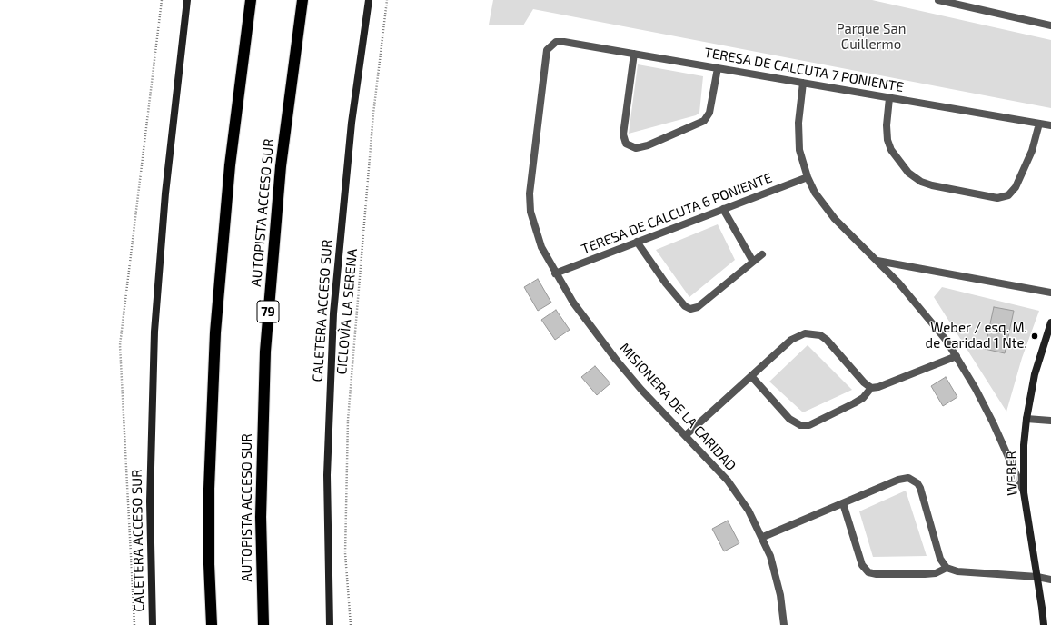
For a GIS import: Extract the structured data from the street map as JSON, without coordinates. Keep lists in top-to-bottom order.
{
  "streets": {
    "highway": ["AUTOPISTA ACCESO SUR", "79"],
    "main road": ["CALETERA ACCESO SUR", "WEBER"],
    "street": ["TERESA DE CALCUTA 7 PONIENTE", "TERESA DE CALCUTA 6 PONIENTE", "MISIONERA DE LA CARIDAD"],
    "path": ["CICLOVÌA LA SERENA"]
  },
  "crossings": [
    ["TERESA DE CALCUTA 7 PONIENTE", "MISIONERA DE LA CARIDAD"],
    ["TERESA DE CALCUTA 6 PONIENTE", "MISIONERA DE LA CARIDAD"]
  ],
  "parks": ["Parque San Guillermo"],
  "places": ["Weber / esq. M. de Caridad 1 Nte."]
}
